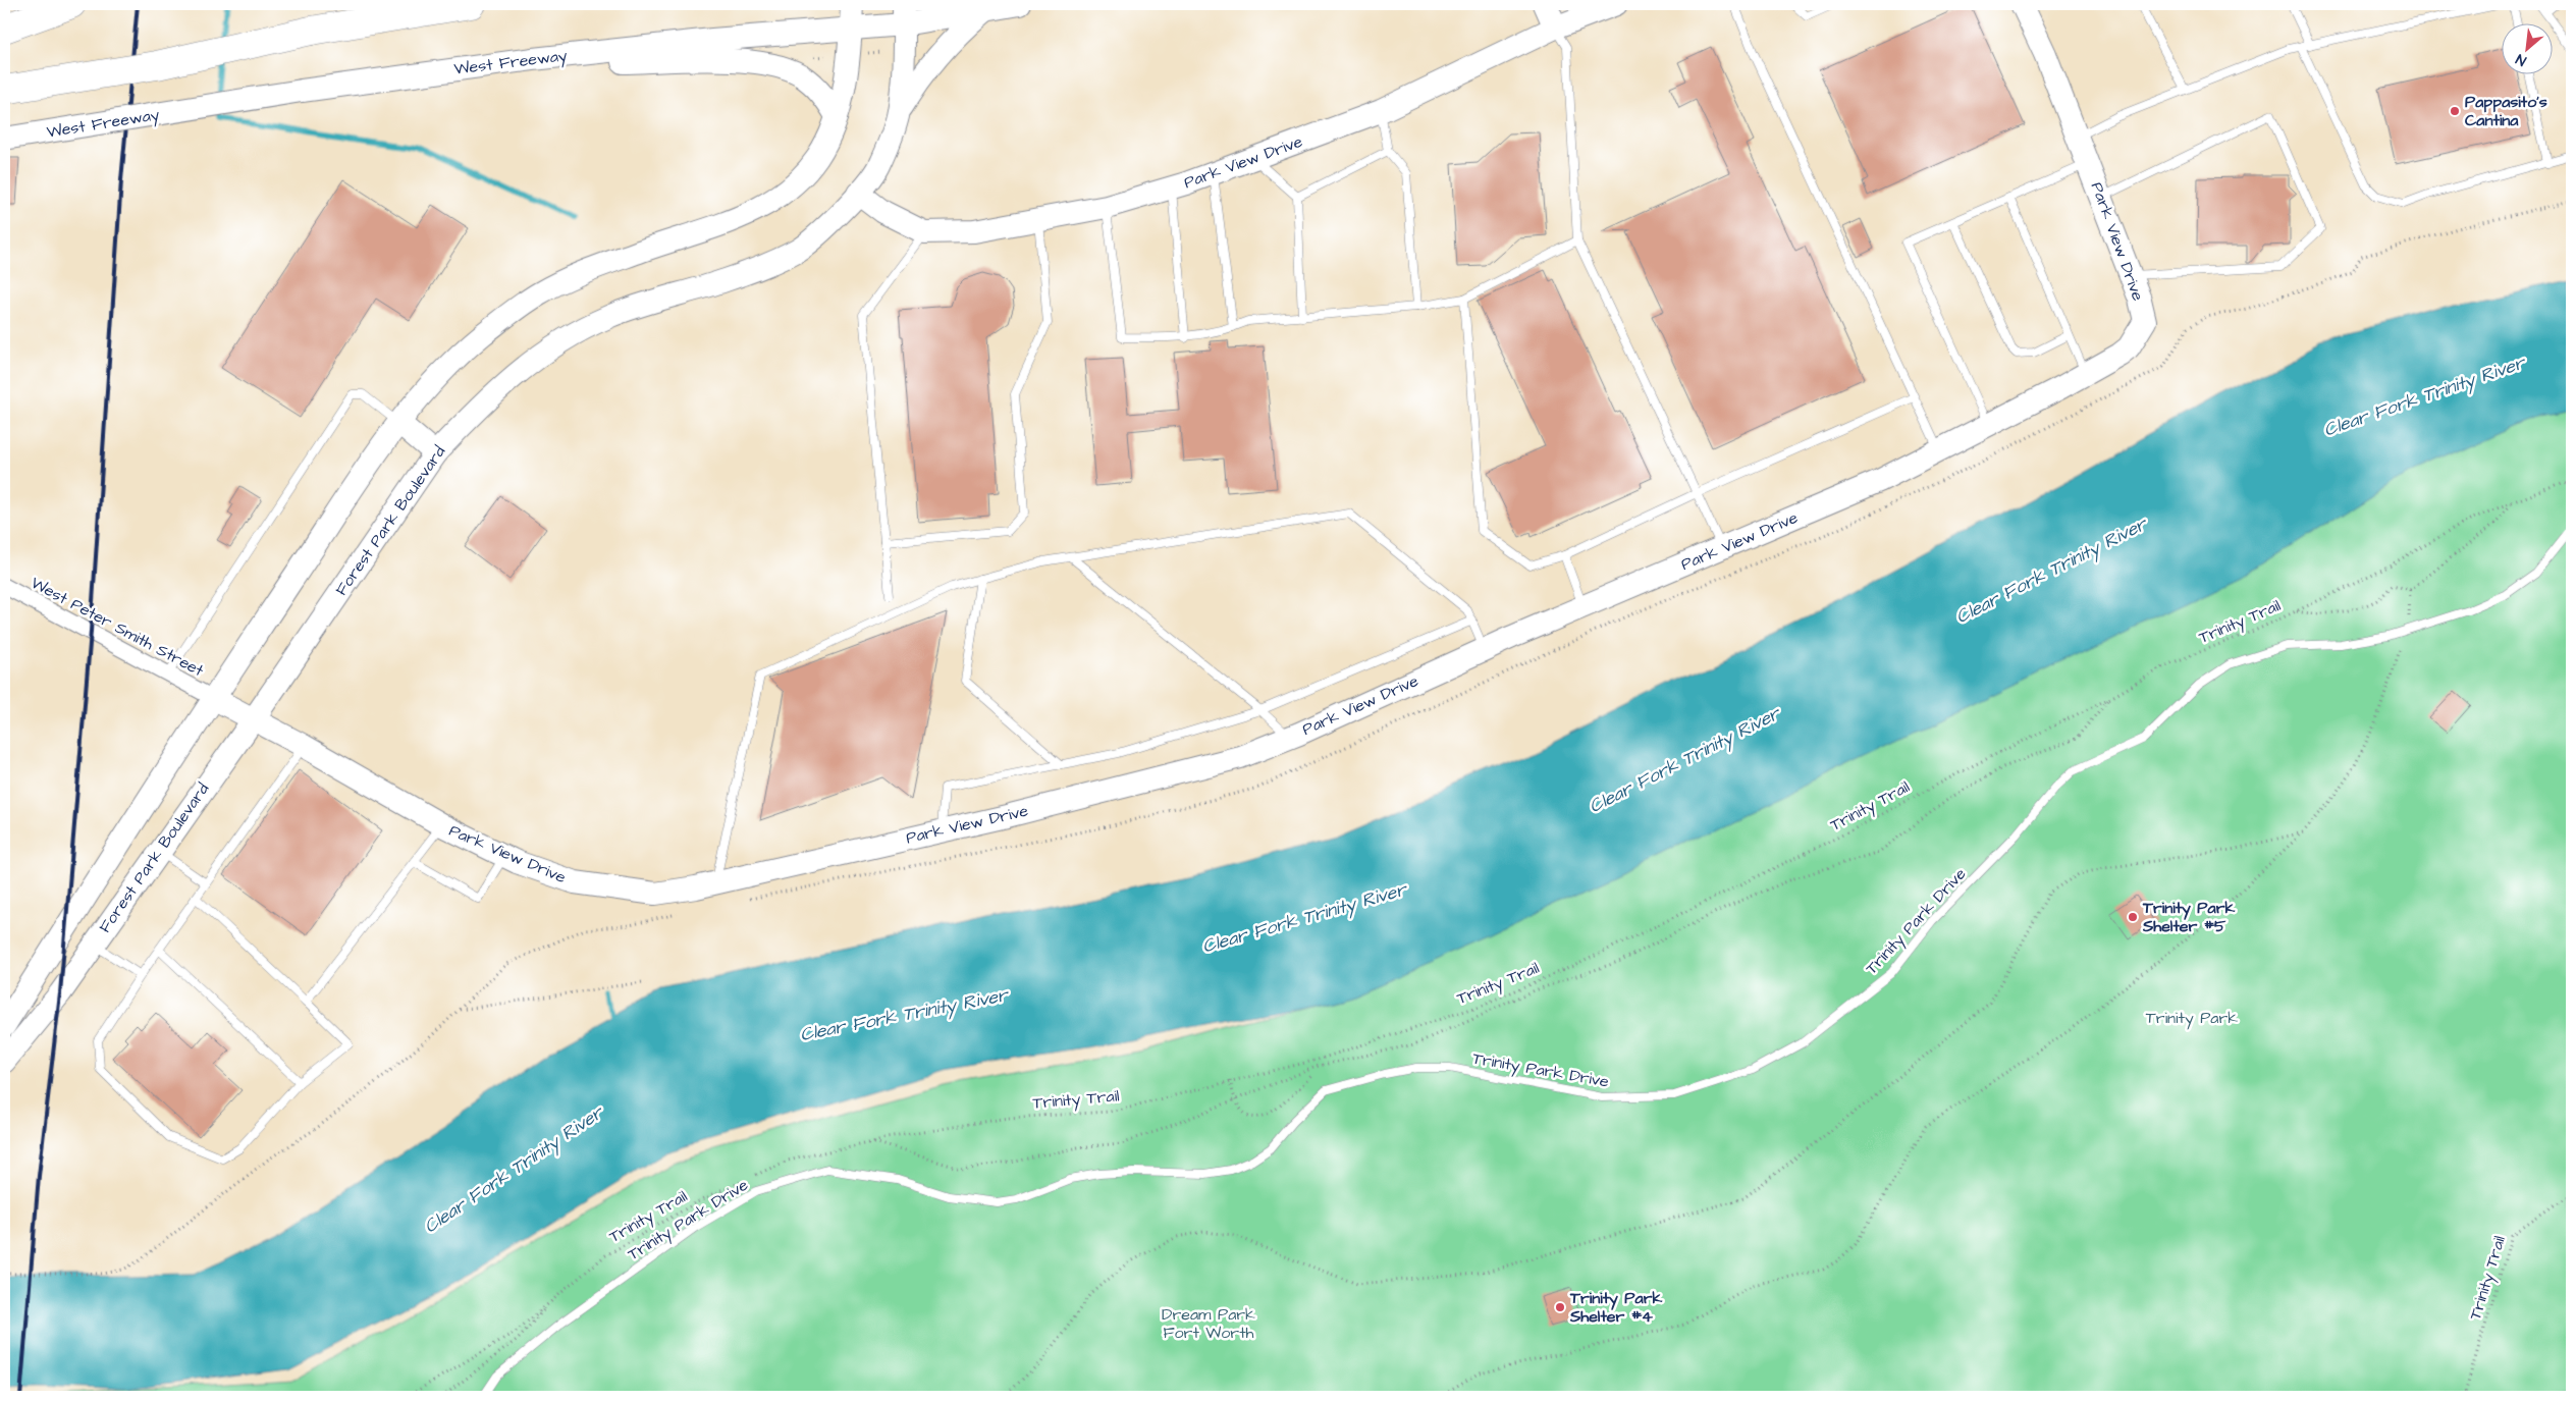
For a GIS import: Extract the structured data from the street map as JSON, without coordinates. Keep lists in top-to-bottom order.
{
  "streets": {
    "main road": ["West Freeway", "Park View Drive", "Forest Park Boulevard"],
    "street": ["West Peter Smith Street"],
    "lane": ["Trinity Park Drive"],
    "path": ["Trinity Trail"]
  },
  "crossings": [
    ["West Freeway", "Forest Park Boulevard"],
    ["Park View Drive", "Forest Park Boulevard"],
    ["Park View Drive", "West Peter Smith Street"],
    ["Forest Park Boulevard", "West Peter Smith Street"]
  ],
  "water": ["Clear Fork Trinity River"],
  "parks": ["Trinity Park", "Dream Park Fort Worth"],
  "places": ["Pappasito's Cantina", "Trinity Park Shelter #5", "Trinity Park Shelter #4"],
  "north": "bottom left"
}
